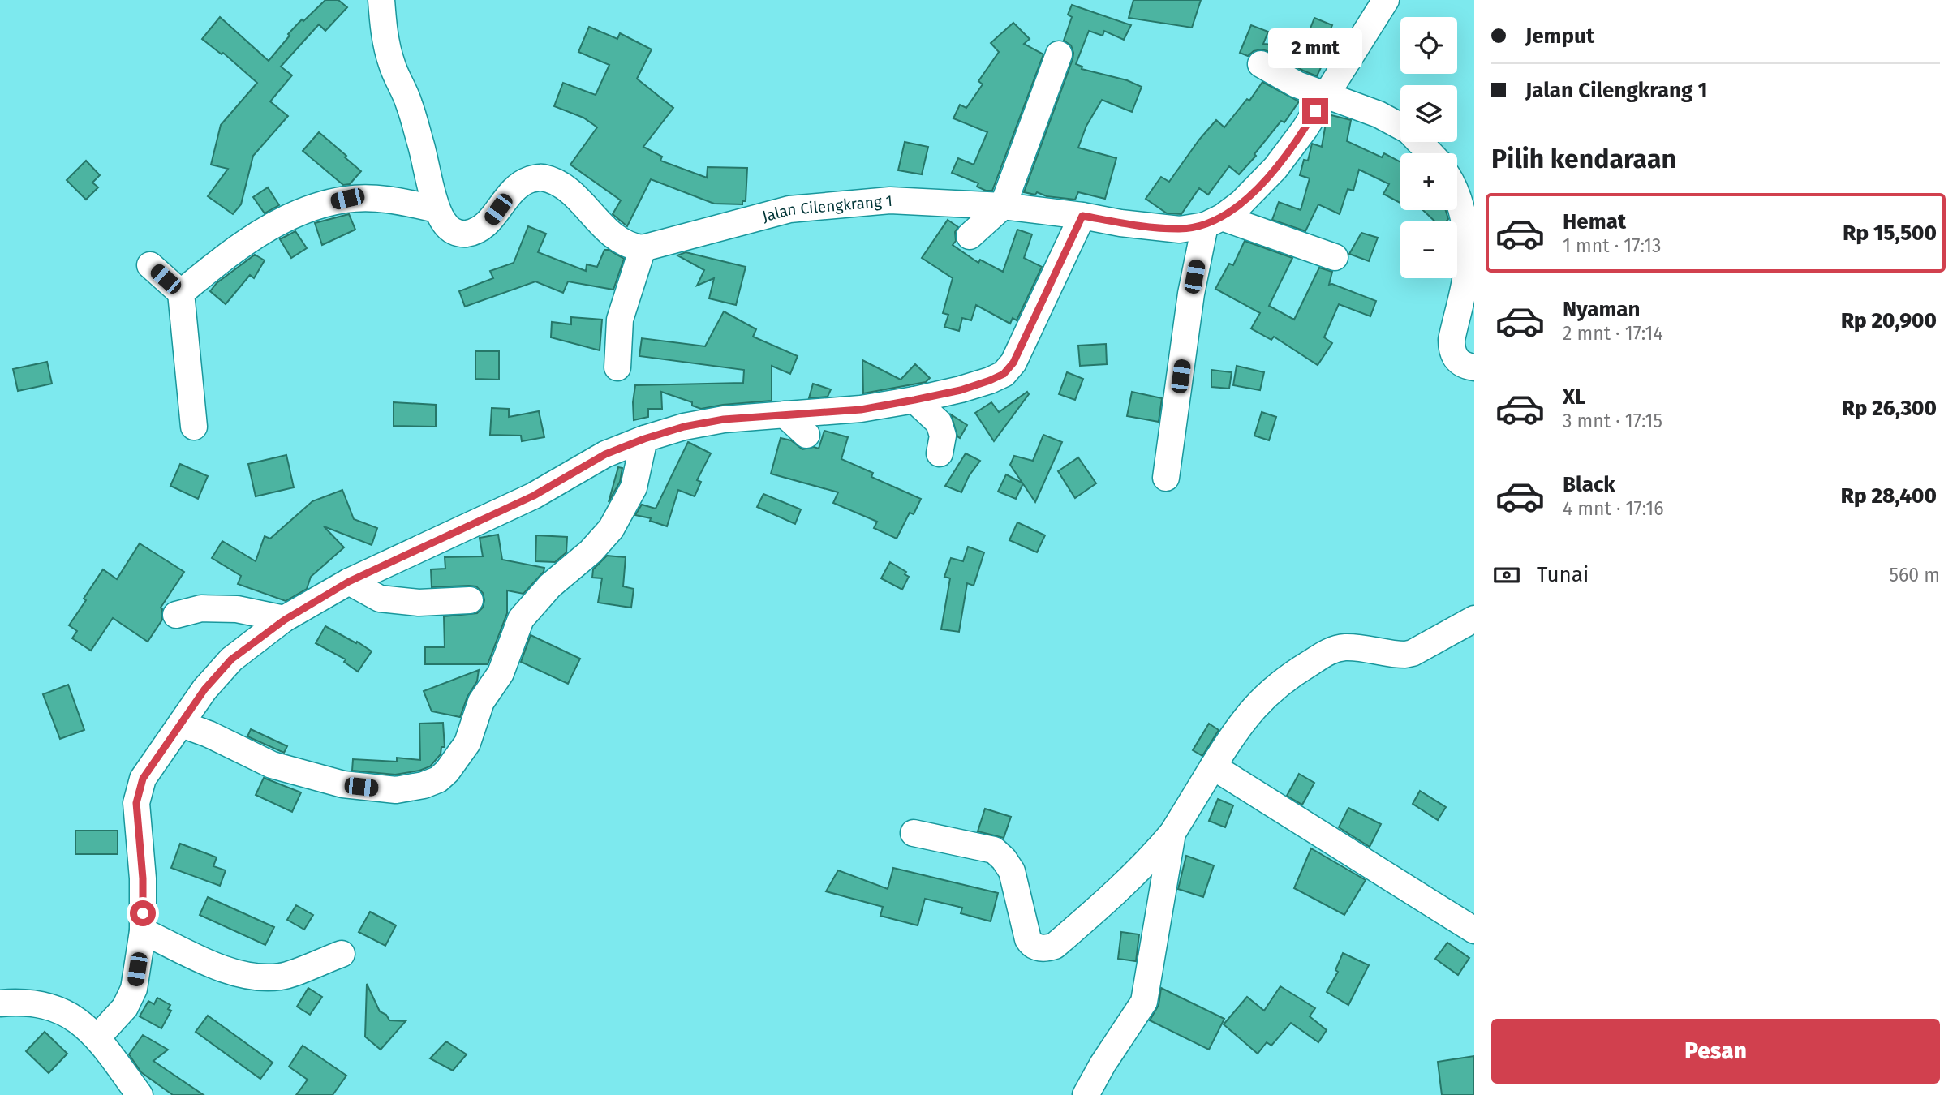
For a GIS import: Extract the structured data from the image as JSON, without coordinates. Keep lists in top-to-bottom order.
{
  "streets": {
    "street": ["Jalan Cilengkrang 1"]
  },
  "page": {
    "banner": ["Jemput", "Jalan Cilengkrang 1"],
    "map_buttons": ["+", "−"],
    "bubble": "2 mnt",
    "heading": "Pilih kendaraan",
    "list": [
      {
        "name": "Hemat",
        "note": "1 mnt · 17:13",
        "value": "Rp 15,500"
      },
      {
        "name": "Nyaman",
        "note": "2 mnt · 17:14",
        "value": "Rp 20,900"
      },
      {
        "name": "XL",
        "note": "3 mnt · 17:15",
        "value": "Rp 26,300"
      },
      {
        "name": "Black",
        "note": "4 mnt · 17:16",
        "value": "Rp 28,400"
      }
    ],
    "pay": ["Tunai", "560 m"],
    "buttons": "Pesan"
  }
}
